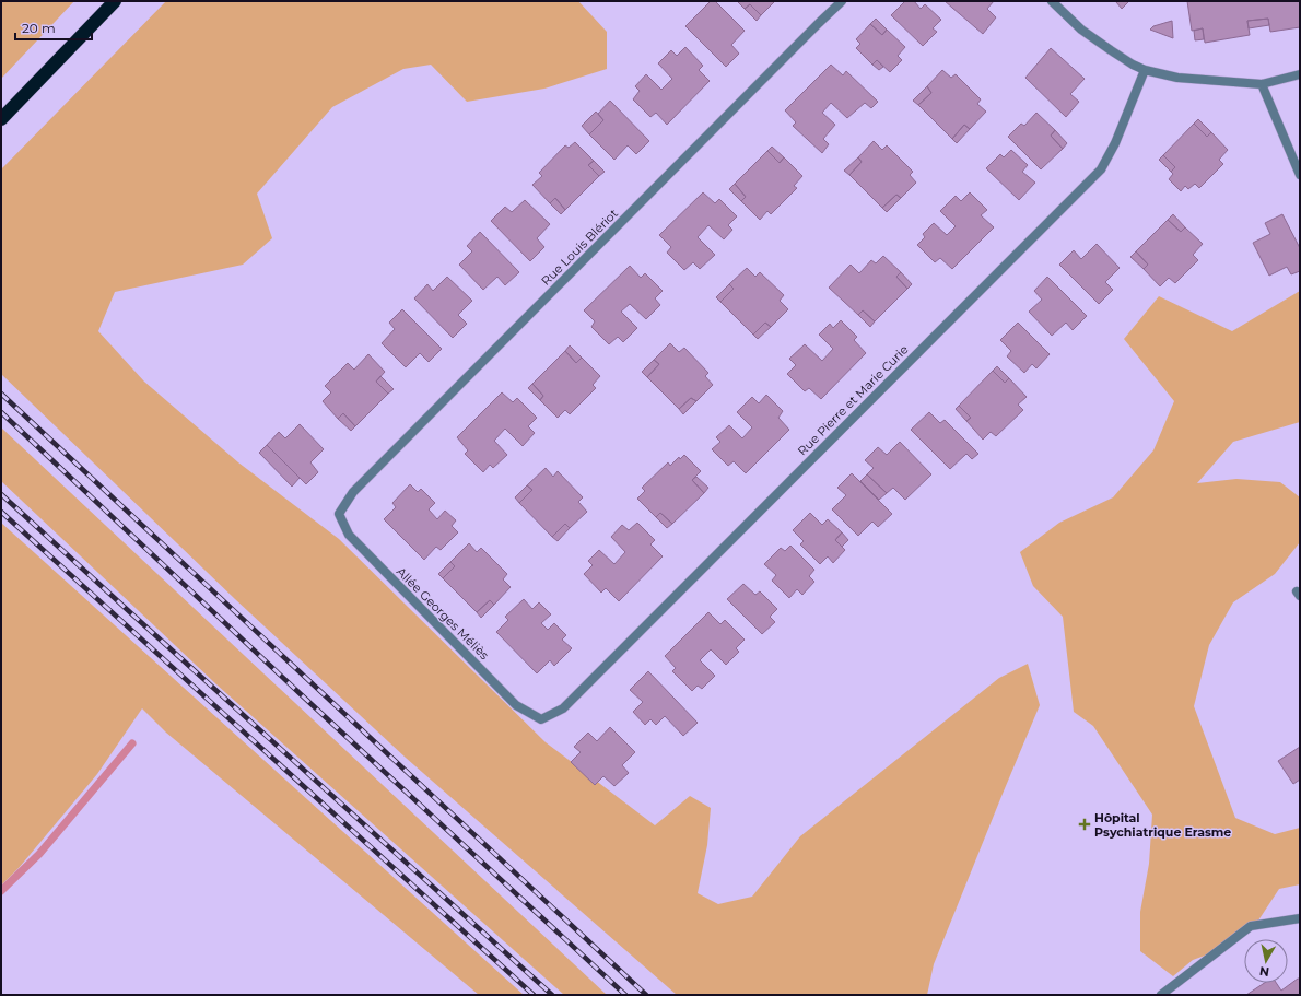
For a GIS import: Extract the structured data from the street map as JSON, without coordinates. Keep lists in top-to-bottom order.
{
  "streets": {
    "street": ["Rue Louis Blériot", "Rue Pierre et Marie Curie", "Allée Georges Méliès"]
  },
  "crossings": [
    ["Rue Louis Blériot", "Allée Georges Méliès"],
    ["Rue Pierre et Marie Curie", "Allée Georges Méliès"]
  ],
  "places": {
    "health": ["Hôpital Psychiatrique Erasme"]
  },
  "scale_bar": "20 m",
  "north": "bottom"
}
